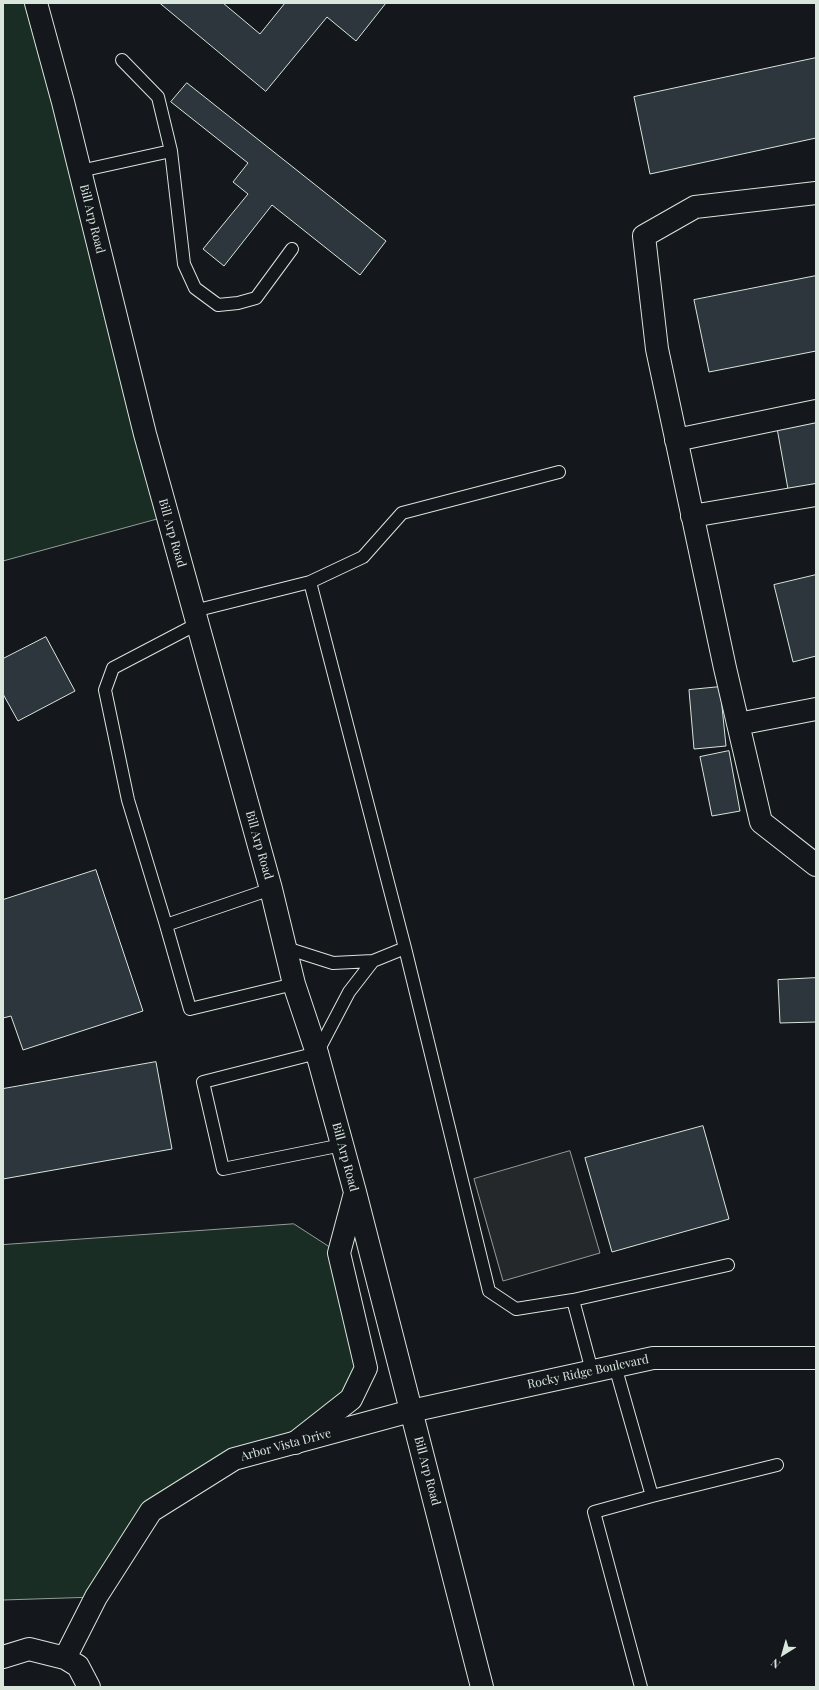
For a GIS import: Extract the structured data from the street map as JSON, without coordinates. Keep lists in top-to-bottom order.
{
  "streets": {
    "street": ["Bill Arp Road", "Rocky Ridge Boulevard", "Arbor Vista Drive"]
  },
  "crossings": [
    ["Bill Arp Road", "Rocky Ridge Boulevard"],
    ["Bill Arp Road", "Arbor Vista Drive"],
    ["Rocky Ridge Boulevard", "Arbor Vista Drive"]
  ],
  "north": "bottom left"
}
